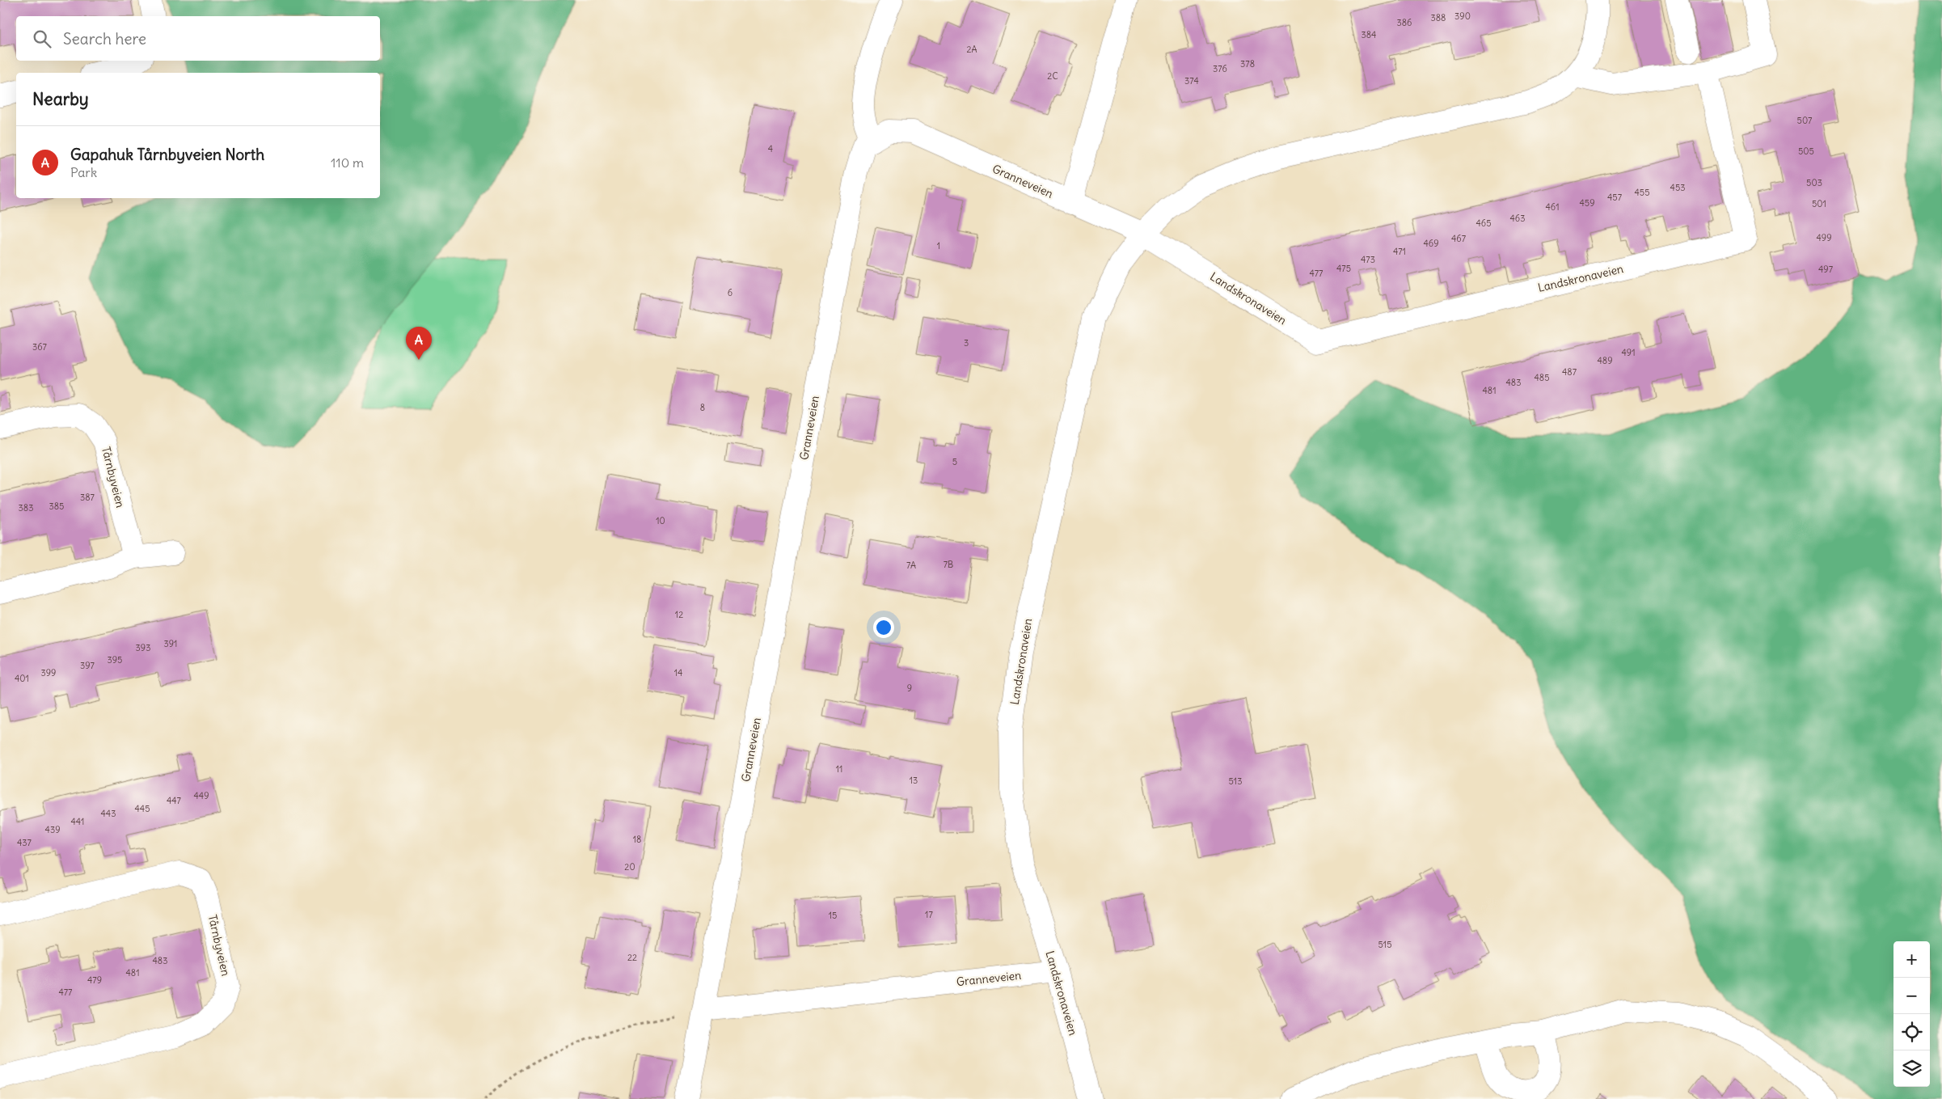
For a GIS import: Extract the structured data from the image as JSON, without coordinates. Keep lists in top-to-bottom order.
{
  "streets": {
    "street": ["Granneveien", "Landskronaveien", "Tårnbyveien"]
  },
  "crossings": [
    ["Granneveien", "Landskronaveien"]
  ],
  "house_numbers": [
    "390",
    "388",
    "386",
    "384",
    "2A",
    "378",
    "376",
    "2C",
    "374",
    "507",
    "4",
    "505",
    "503",
    "453",
    "455",
    "457",
    "459",
    "501",
    "461",
    "463",
    "465",
    "499",
    "467",
    "469",
    "1",
    "471",
    "473",
    "475",
    "497",
    "477",
    "6",
    "3",
    "367",
    "491",
    "489",
    "487",
    "485",
    "483",
    "481",
    "8",
    "5",
    "387",
    "385",
    "383",
    "10",
    "7B",
    "7A",
    "12",
    "391",
    "393",
    "395",
    "397",
    "399",
    "14",
    "401",
    "9",
    "11",
    "13",
    "513",
    "449",
    "447",
    "445",
    "443",
    "441",
    "439",
    "18",
    "437",
    "20",
    "17",
    "15",
    "515",
    "22",
    "483",
    "481",
    "479",
    "477"
  ],
  "page": {
    "search": "Search here",
    "heading": "Nearby",
    "list": [
      {
        "mark": "A",
        "name": "Gapahuk Tårnbyveien North",
        "note": "Park",
        "value": "110 m"
      }
    ],
    "pins": "A",
    "map_buttons": ["+", "−"]
  }
}
